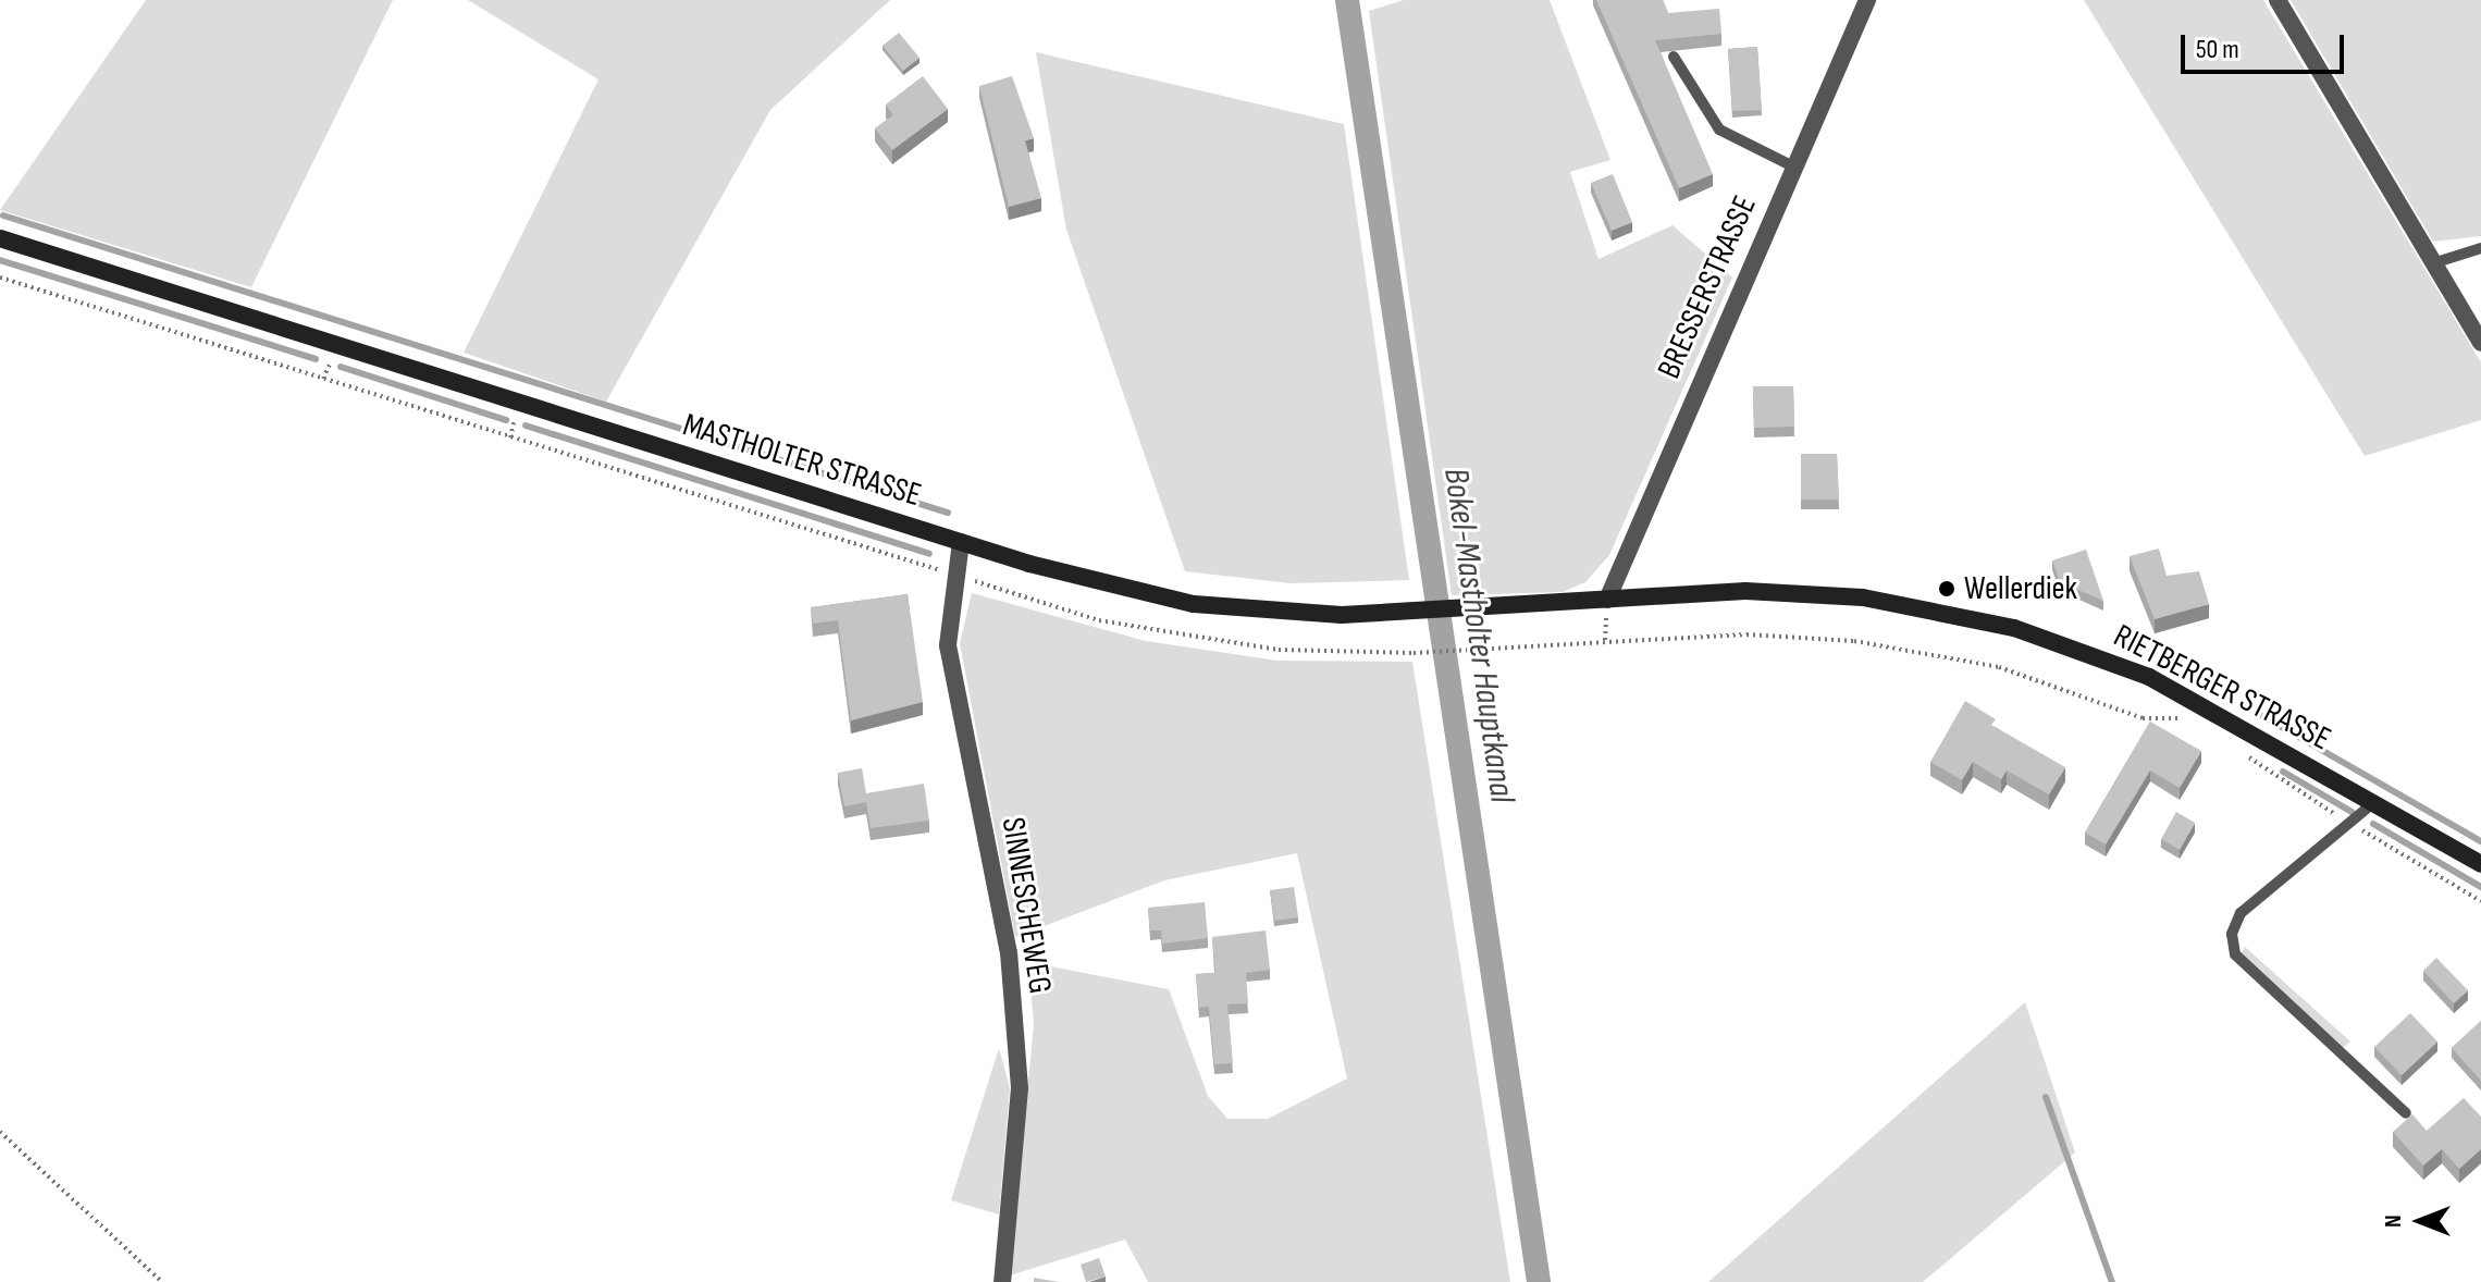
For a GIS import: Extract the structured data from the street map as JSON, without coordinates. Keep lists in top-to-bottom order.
{
  "streets": {
    "main road": ["MASTHOLTER STRASSE", "RIETBERGER STRASSE"],
    "street": ["BRESSERSTRASSE", "SINNESCHEWEG"]
  },
  "crossings": [
    ["BRESSERSTRASSE", "MASTHOLTER STRASSE"],
    ["BRESSERSTRASSE", "RIETBERGER STRASSE"],
    ["MASTHOLTER STRASSE", "RIETBERGER STRASSE"],
    ["MASTHOLTER STRASSE", "SINNESCHEWEG"]
  ],
  "water": ["Bokel-Mastholter Hauptkanal"],
  "places": ["Wellerdiek"],
  "scale_bar": "50 m",
  "north": "left"
}
